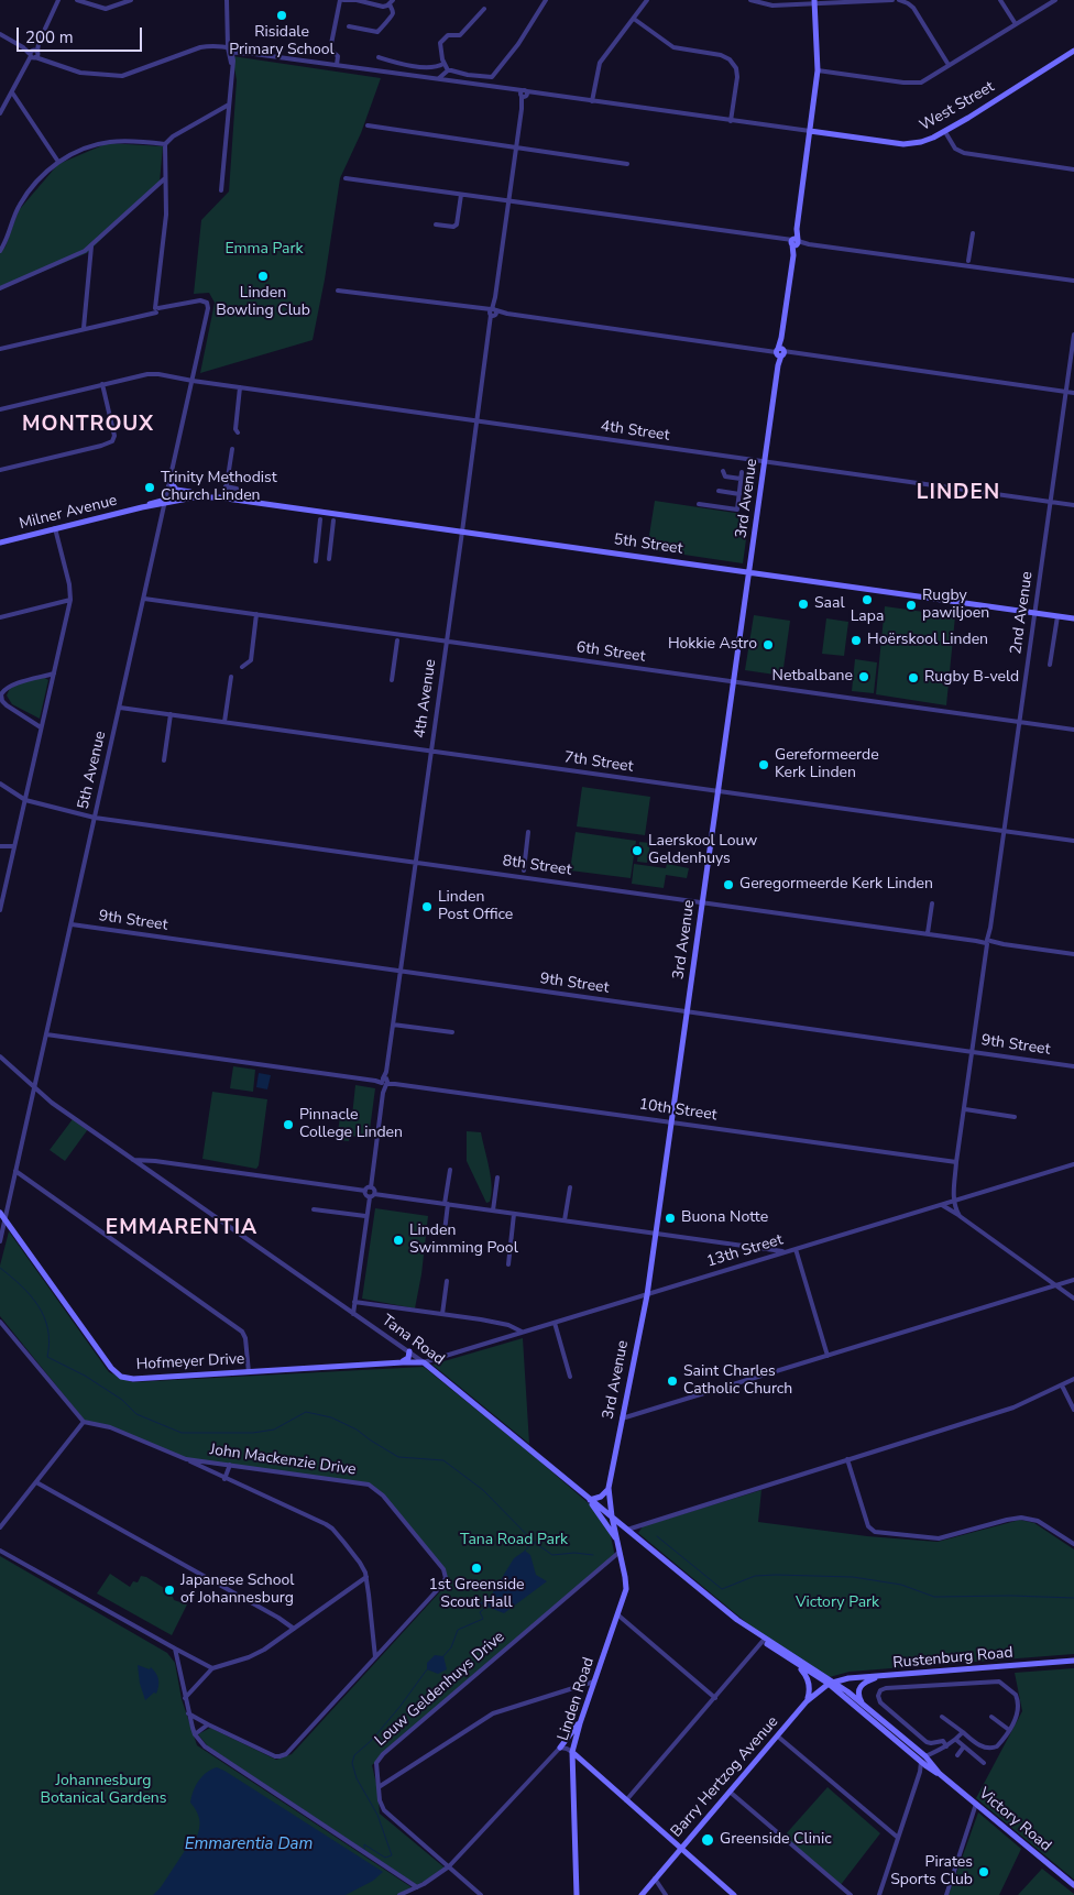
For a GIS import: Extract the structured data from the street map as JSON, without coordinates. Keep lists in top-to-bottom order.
{
  "streets": {
    "main road": [
      "West Street",
      "3rd Avenue",
      "Milner Avenue",
      "5th Street",
      "Tana Road",
      "Hofmeyer Drive",
      "Rustenburg Road",
      "Linden Road",
      "Barry Hertzog Avenue",
      "Victory Road"
    ],
    "street": [
      "4th Street",
      "2nd Avenue",
      "6th Street",
      "4th Avenue",
      "7th Street",
      "5th Avenue",
      "8th Street",
      "9th Street",
      "10th Street",
      "13th Street",
      "John Mackenzie Drive",
      "Louw Geldenhuys Drive"
    ]
  },
  "crossings": [
    ["West Street", "3rd Avenue"],
    ["4th Street", "3rd Avenue"],
    ["4th Street", "2nd Avenue"],
    ["4th Street", "4th Avenue"],
    ["4th Street", "5th Avenue"],
    ["3rd Avenue", "5th Street"],
    ["3rd Avenue", "6th Street"],
    ["3rd Avenue", "7th Street"],
    ["3rd Avenue", "8th Street"],
    ["3rd Avenue", "9th Street"],
    ["3rd Avenue", "10th Street"],
    ["3rd Avenue", "13th Street"],
    ["3rd Avenue", "Tana Road"],
    ["3rd Avenue", "Linden Road"],
    ["Milner Avenue", "5th Street"],
    ["Milner Avenue", "5th Avenue"],
    ["5th Street", "2nd Avenue"],
    ["5th Street", "4th Avenue"],
    ["5th Street", "5th Avenue"],
    ["2nd Avenue", "6th Street"],
    ["2nd Avenue", "7th Street"],
    ["2nd Avenue", "8th Street"],
    ["2nd Avenue", "9th Street"],
    ["2nd Avenue", "10th Street"],
    ["2nd Avenue", "13th Street"],
    ["6th Street", "4th Avenue"],
    ["6th Street", "5th Avenue"],
    ["4th Avenue", "7th Street"],
    ["4th Avenue", "8th Street"],
    ["4th Avenue", "9th Street"],
    ["4th Avenue", "10th Street"],
    ["7th Street", "5th Avenue"],
    ["5th Avenue", "8th Street"],
    ["5th Avenue", "9th Street"],
    ["5th Avenue", "10th Street"],
    ["5th Avenue", "Tana Road"],
    ["5th Avenue", "Hofmeyer Drive"],
    ["13th Street", "Tana Road"],
    ["13th Street", "Hofmeyer Drive"],
    ["Tana Road", "Hofmeyer Drive"],
    ["Tana Road", "Rustenburg Road"],
    ["Tana Road", "Linden Road"],
    ["Tana Road", "Barry Hertzog Avenue"],
    ["Tana Road", "Victory Road"],
    ["Rustenburg Road", "Barry Hertzog Avenue"],
    ["Rustenburg Road", "Victory Road"],
    ["Louw Geldenhuys Drive", "Linden Road"],
    ["Barry Hertzog Avenue", "Victory Road"]
  ],
  "districts": ["MONTROUX", "LINDEN", "EMMARENTIA"],
  "water": ["Emmarentia Dam"],
  "parks": [
    "Emma Park",
    "Tana Road Park",
    "Victory Park",
    "Johannesburg Botanical Gardens"
  ],
  "places": [
    "Risidale Primary School",
    "Linden Bowling Club",
    "Trinity Methodist Church Linden",
    "Lapa",
    "Saal",
    "Rugby pawiljoen",
    "Hoërskool Linden",
    "Hokkie Astro",
    "Netbalbane",
    "Rugby B-veld",
    "Gereformeerde Kerk Linden",
    "Laerskool Louw Geldenhuys",
    "Geregormeerde Kerk Linden",
    "Linden Post Office",
    "Pinnacle College Linden",
    "Buona Notte",
    "Linden Swimming Pool",
    "Saint Charles Catholic Church",
    "1st Greenside Scout Hall",
    "Japanese School of Johannesburg",
    "Greenside Clinic",
    "Pirates Sports Club"
  ],
  "scale_bar": "200 m"
}
